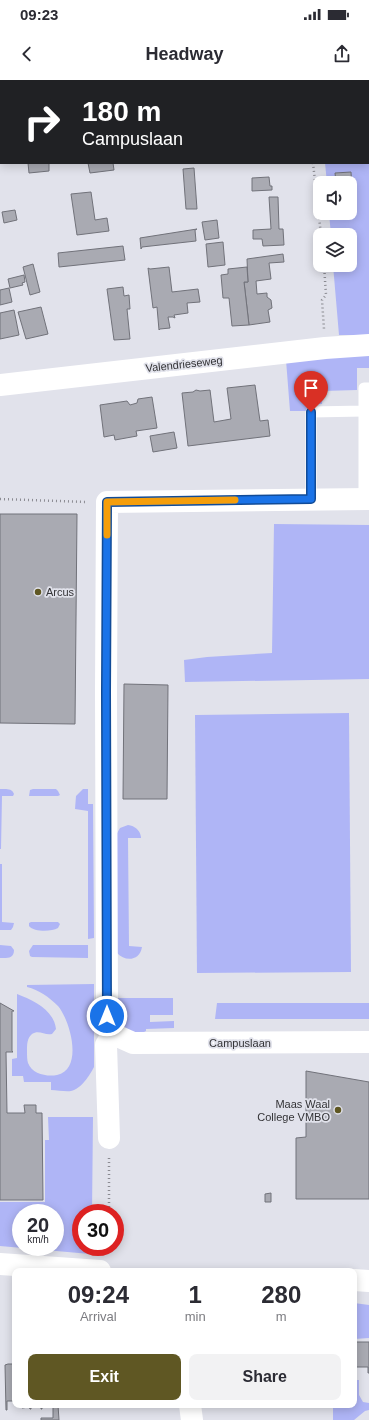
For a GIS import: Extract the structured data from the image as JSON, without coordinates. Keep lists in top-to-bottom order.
{
  "streets": {
    "street": ["Valendrieseweg", "Campuslaan"]
  },
  "places": ["Arcus", "Maas Waal College VMBO"],
  "page": {
    "status": "09:23",
    "header": "Headway",
    "turn": ["180 m", "Campuslaan"],
    "speed": "20 km/h",
    "limit": "30",
    "eta": [
      "09:24",
      "Arrival",
      "1",
      "min",
      "280",
      "m"
    ],
    "buttons": ["Exit", "Share"]
  }
}
